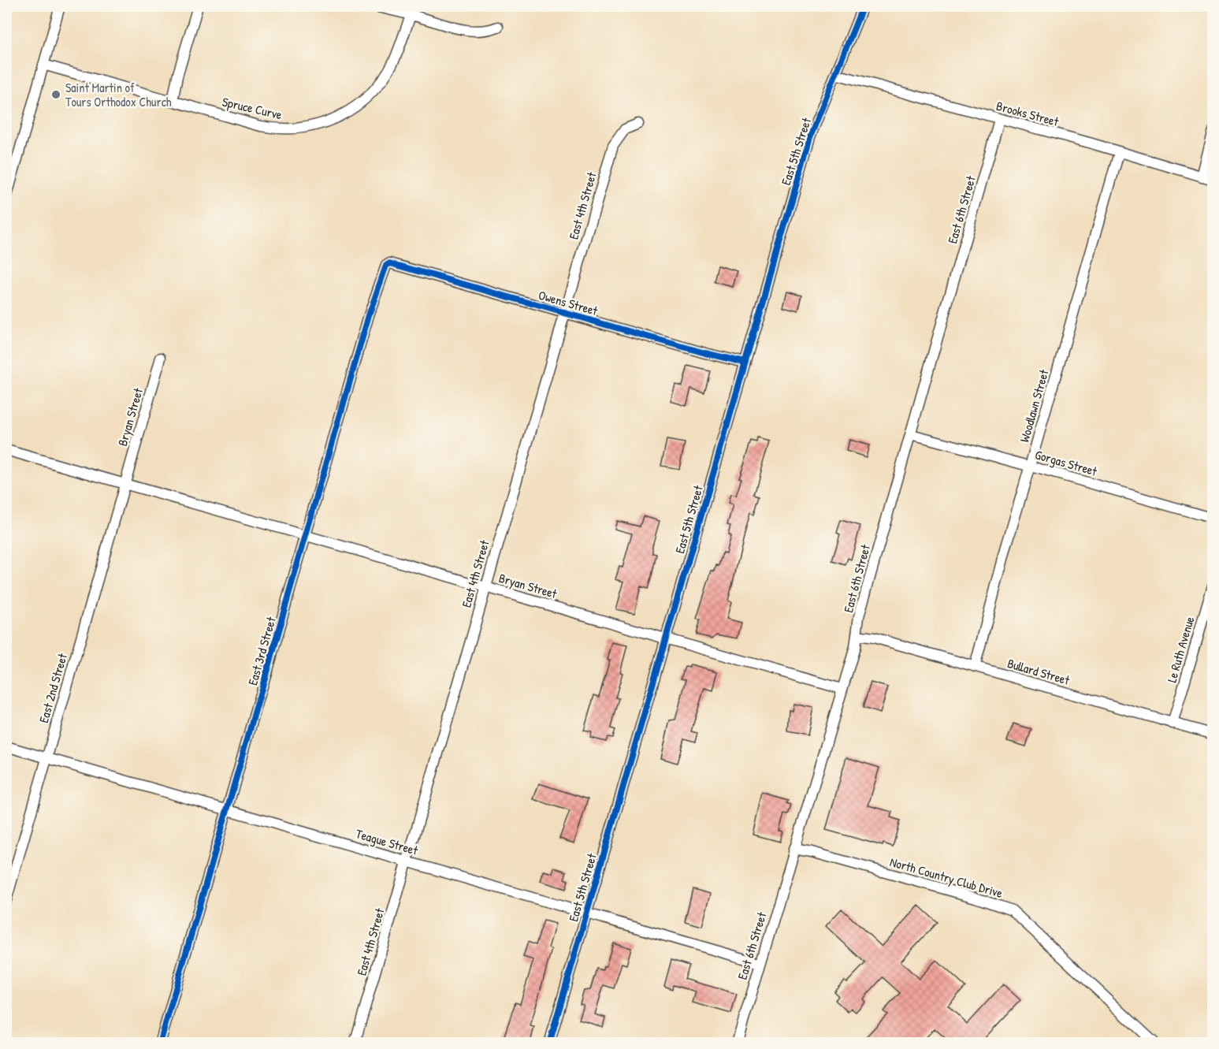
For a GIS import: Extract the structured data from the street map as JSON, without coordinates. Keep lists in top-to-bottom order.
{
  "streets": {
    "street": [
      "Spruce Curve",
      "Brooks Street",
      "East 5th Street",
      "East 4th Street",
      "East 6th Street",
      "Owens Street",
      "Woodlawn Street",
      "Bryan Street",
      "Gorgas Street",
      "Le Ruth Avenue",
      "East 3rd Street",
      "Bullard Street",
      "East 2nd Street",
      "Teague Street",
      "North Country Club Drive"
    ]
  },
  "crossings": [
    ["Brooks Street", "East 5th Street"],
    ["Brooks Street", "East 6th Street"],
    ["Brooks Street", "Woodlawn Street"],
    ["East 5th Street", "Owens Street"],
    ["East 5th Street", "Bryan Street"],
    ["East 5th Street", "Teague Street"],
    ["East 4th Street", "Owens Street"],
    ["East 4th Street", "Bryan Street"],
    ["East 4th Street", "Teague Street"],
    ["East 6th Street", "Bryan Street"],
    ["East 6th Street", "Gorgas Street"],
    ["East 6th Street", "Bullard Street"],
    ["East 6th Street", "Teague Street"],
    ["East 6th Street", "North Country Club Drive"],
    ["Owens Street", "East 3rd Street"],
    ["Woodlawn Street", "Gorgas Street"],
    ["Woodlawn Street", "Bullard Street"],
    ["Bryan Street", "East 3rd Street"],
    ["Bryan Street", "East 2nd Street"],
    ["Le Ruth Avenue", "Bullard Street"],
    ["East 3rd Street", "Teague Street"],
    ["East 2nd Street", "Teague Street"]
  ],
  "places": ["Saint Martin of Tours Orthodox Church"]
}
